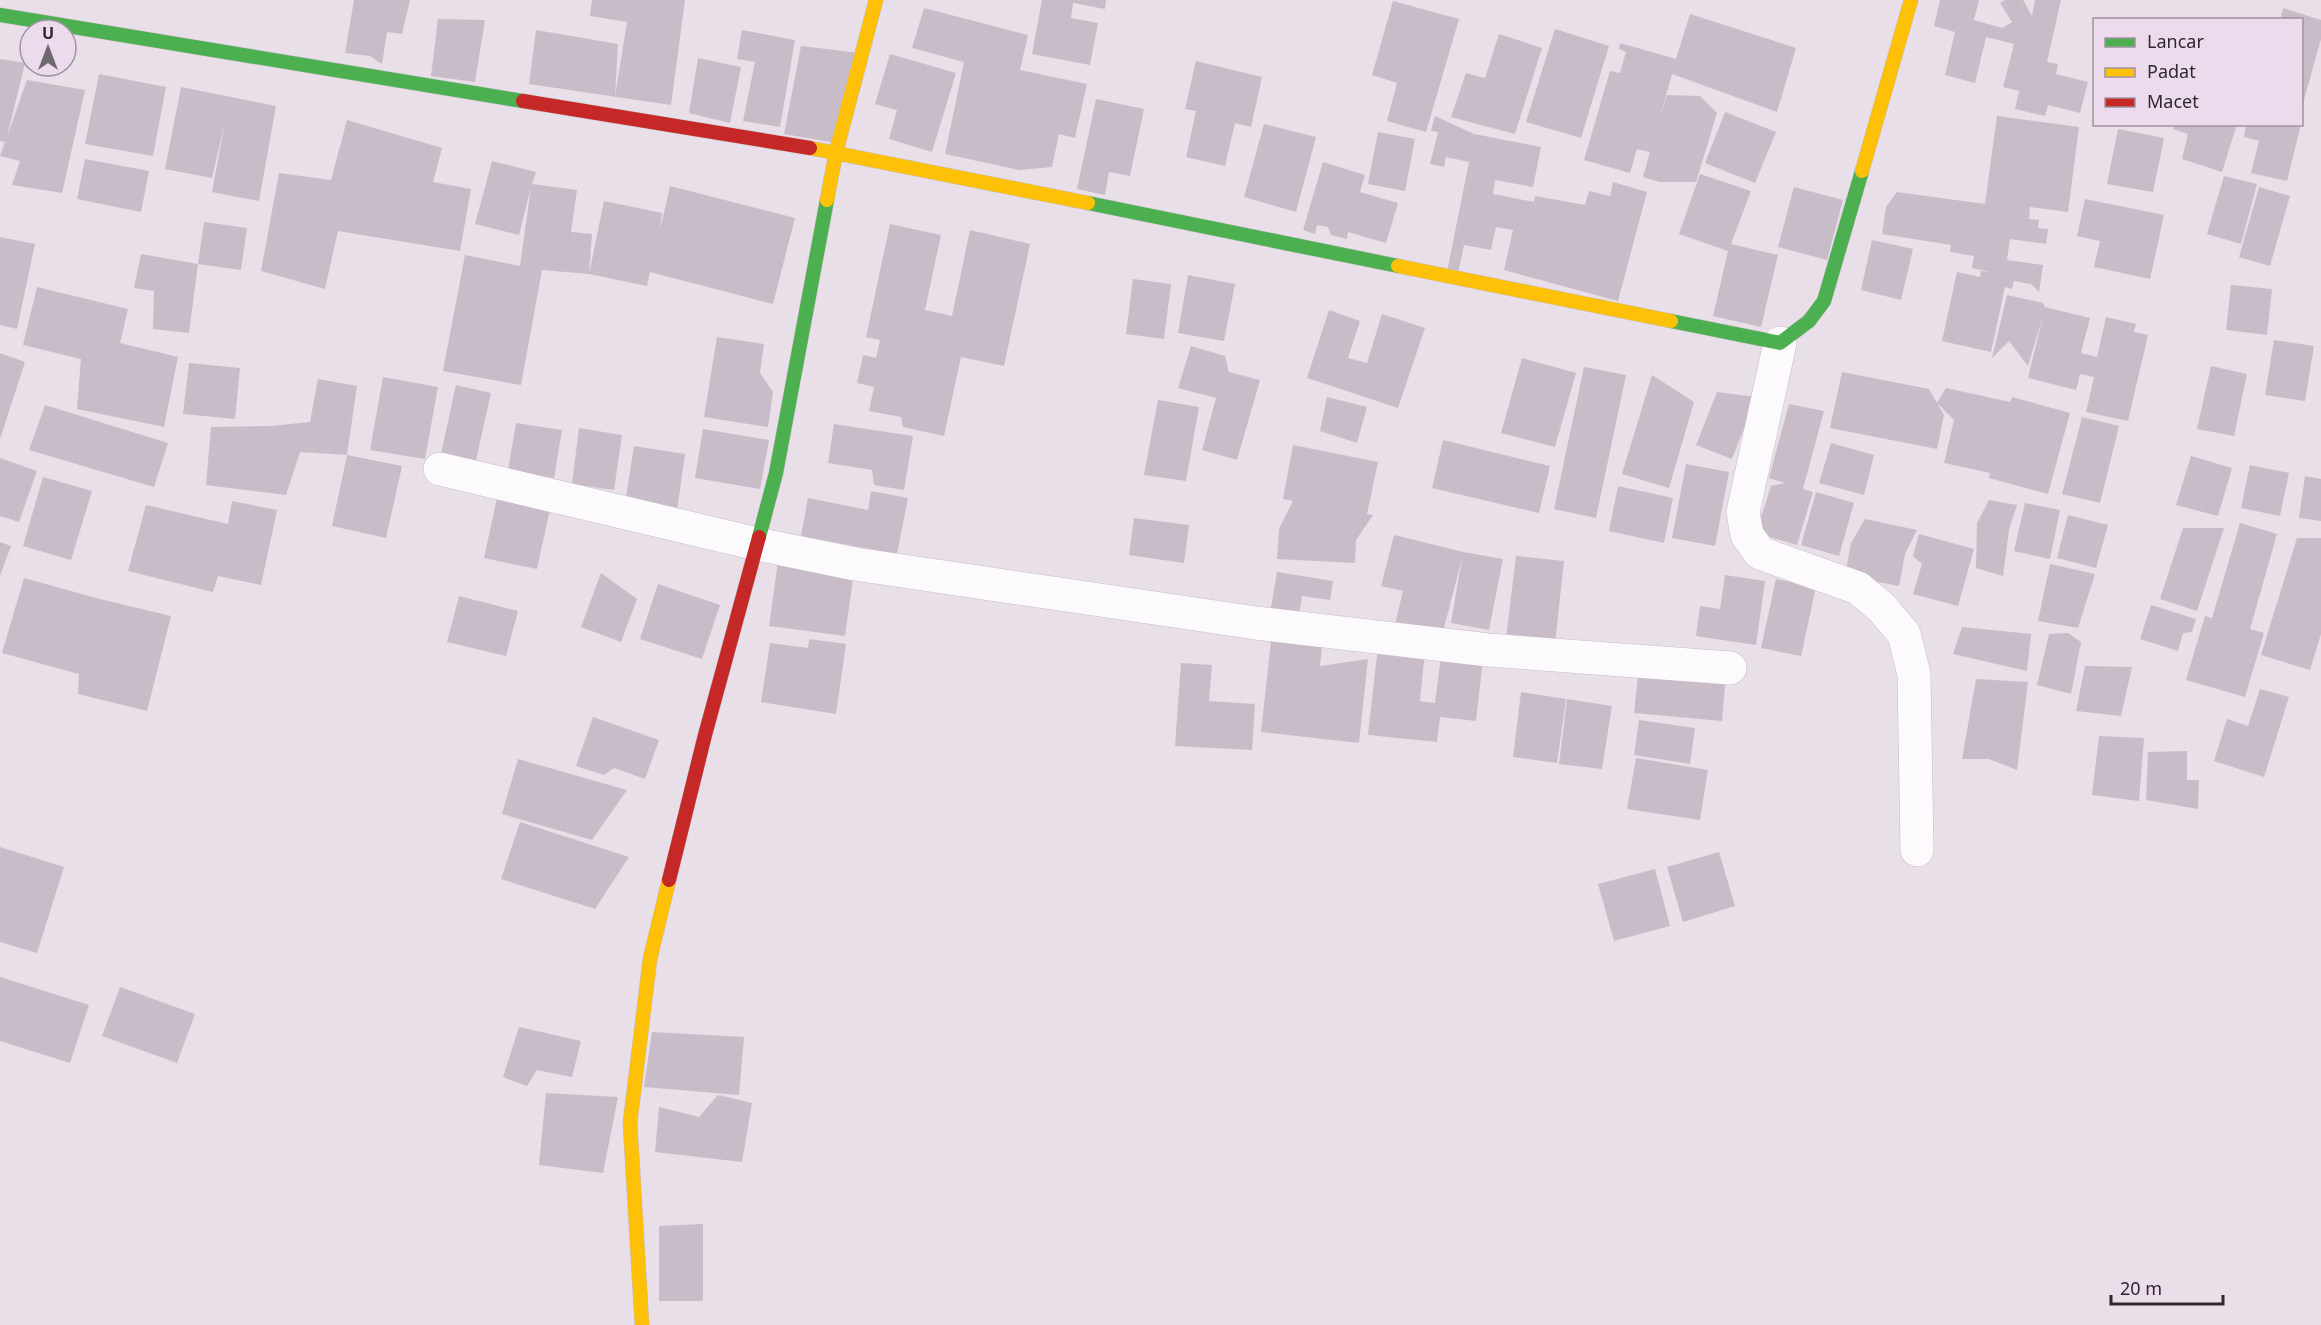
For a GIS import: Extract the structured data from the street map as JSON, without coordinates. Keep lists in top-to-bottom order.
{
  "legend": ["Lancar", "Padat", "Macet"],
  "scale_bar": "20 m",
  "north": "top"
}
